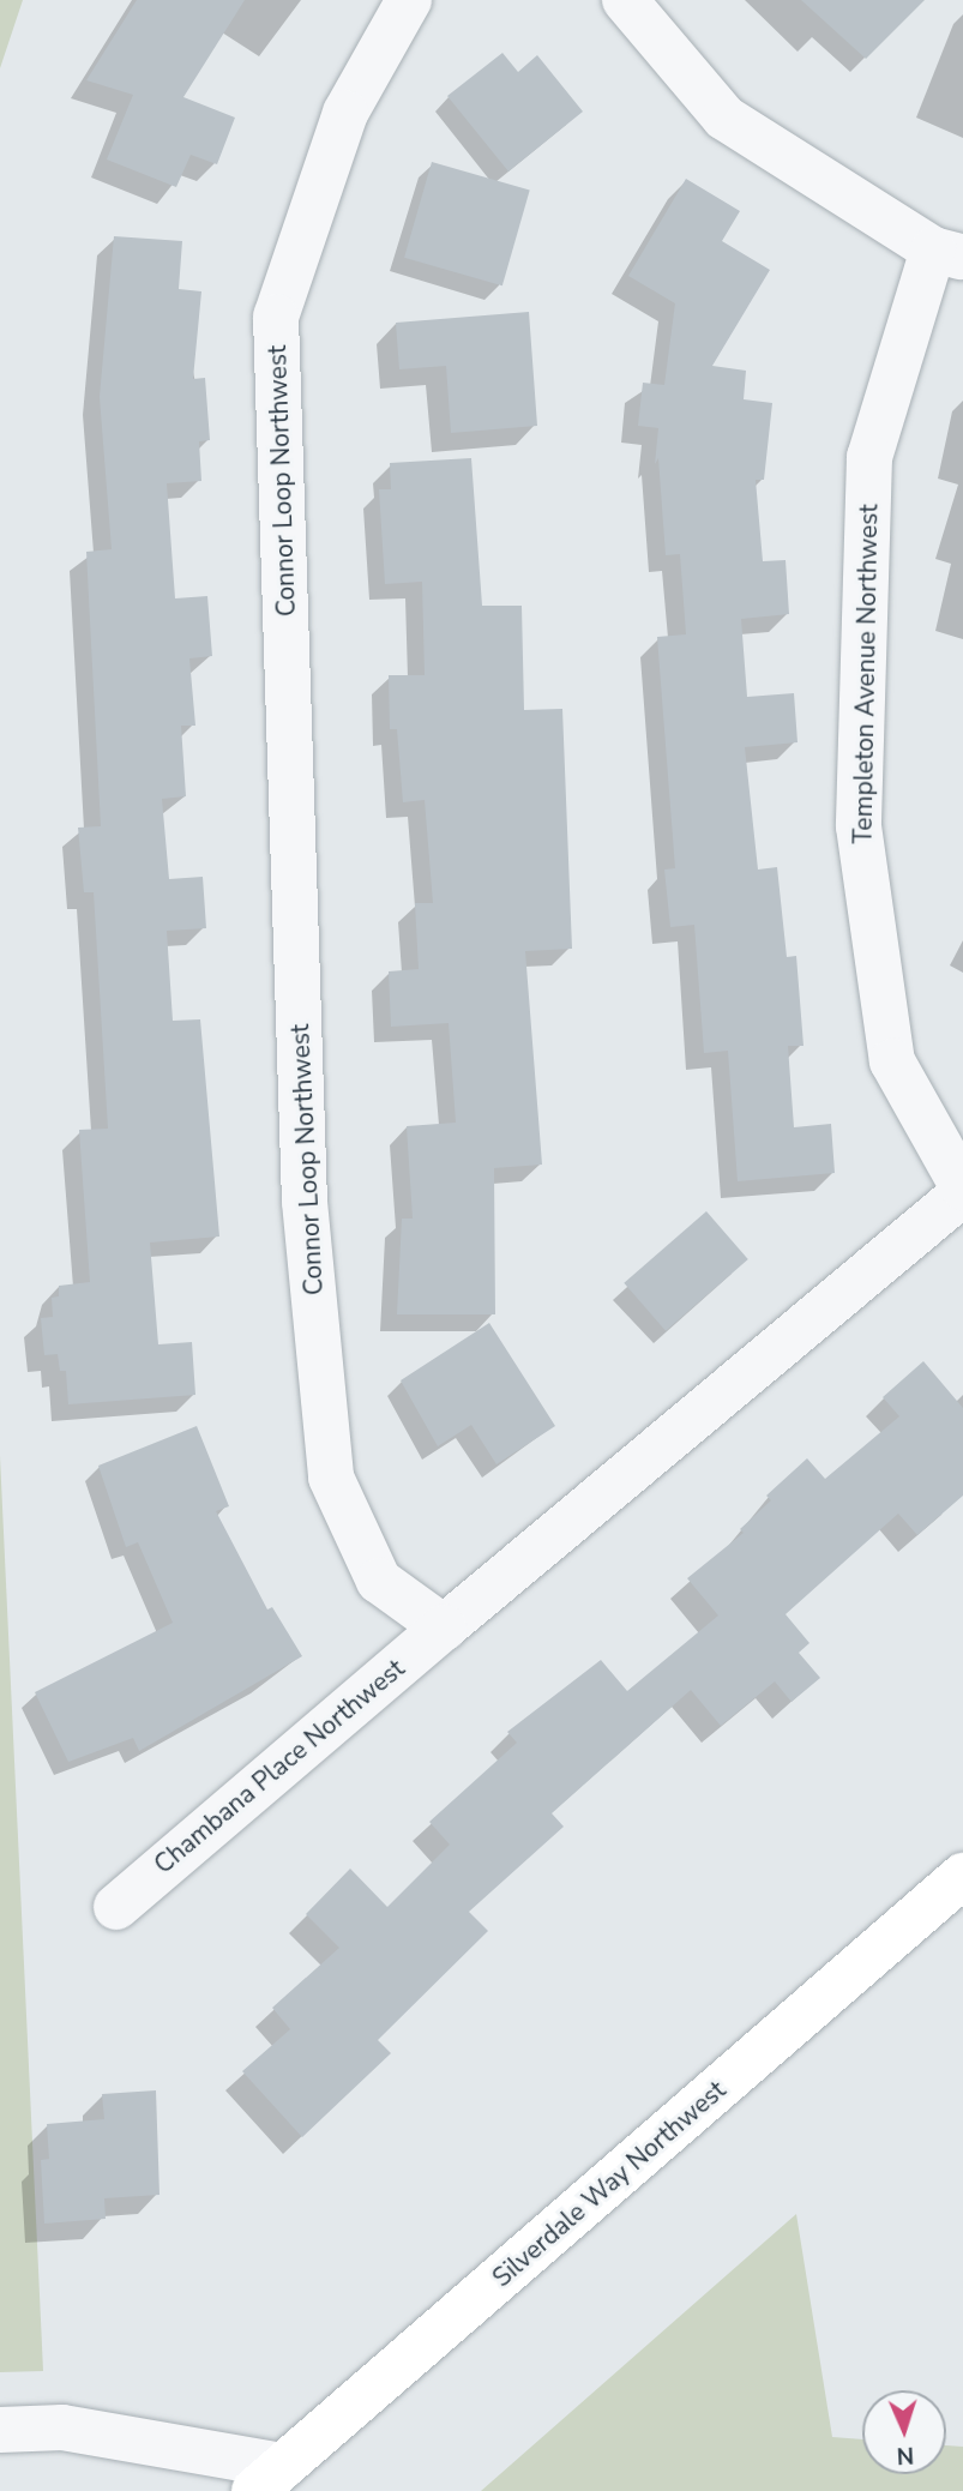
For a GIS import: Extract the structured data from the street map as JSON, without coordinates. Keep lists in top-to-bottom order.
{
  "streets": {
    "main road": ["Silverdale Way Northwest"],
    "street": ["Connor Loop Northwest", "Templeton Avenue Northwest", "Chambana Place Northwest"]
  },
  "crossings": [
    ["Connor Loop Northwest", "Chambana Place Northwest"]
  ],
  "north": "bottom"
}
